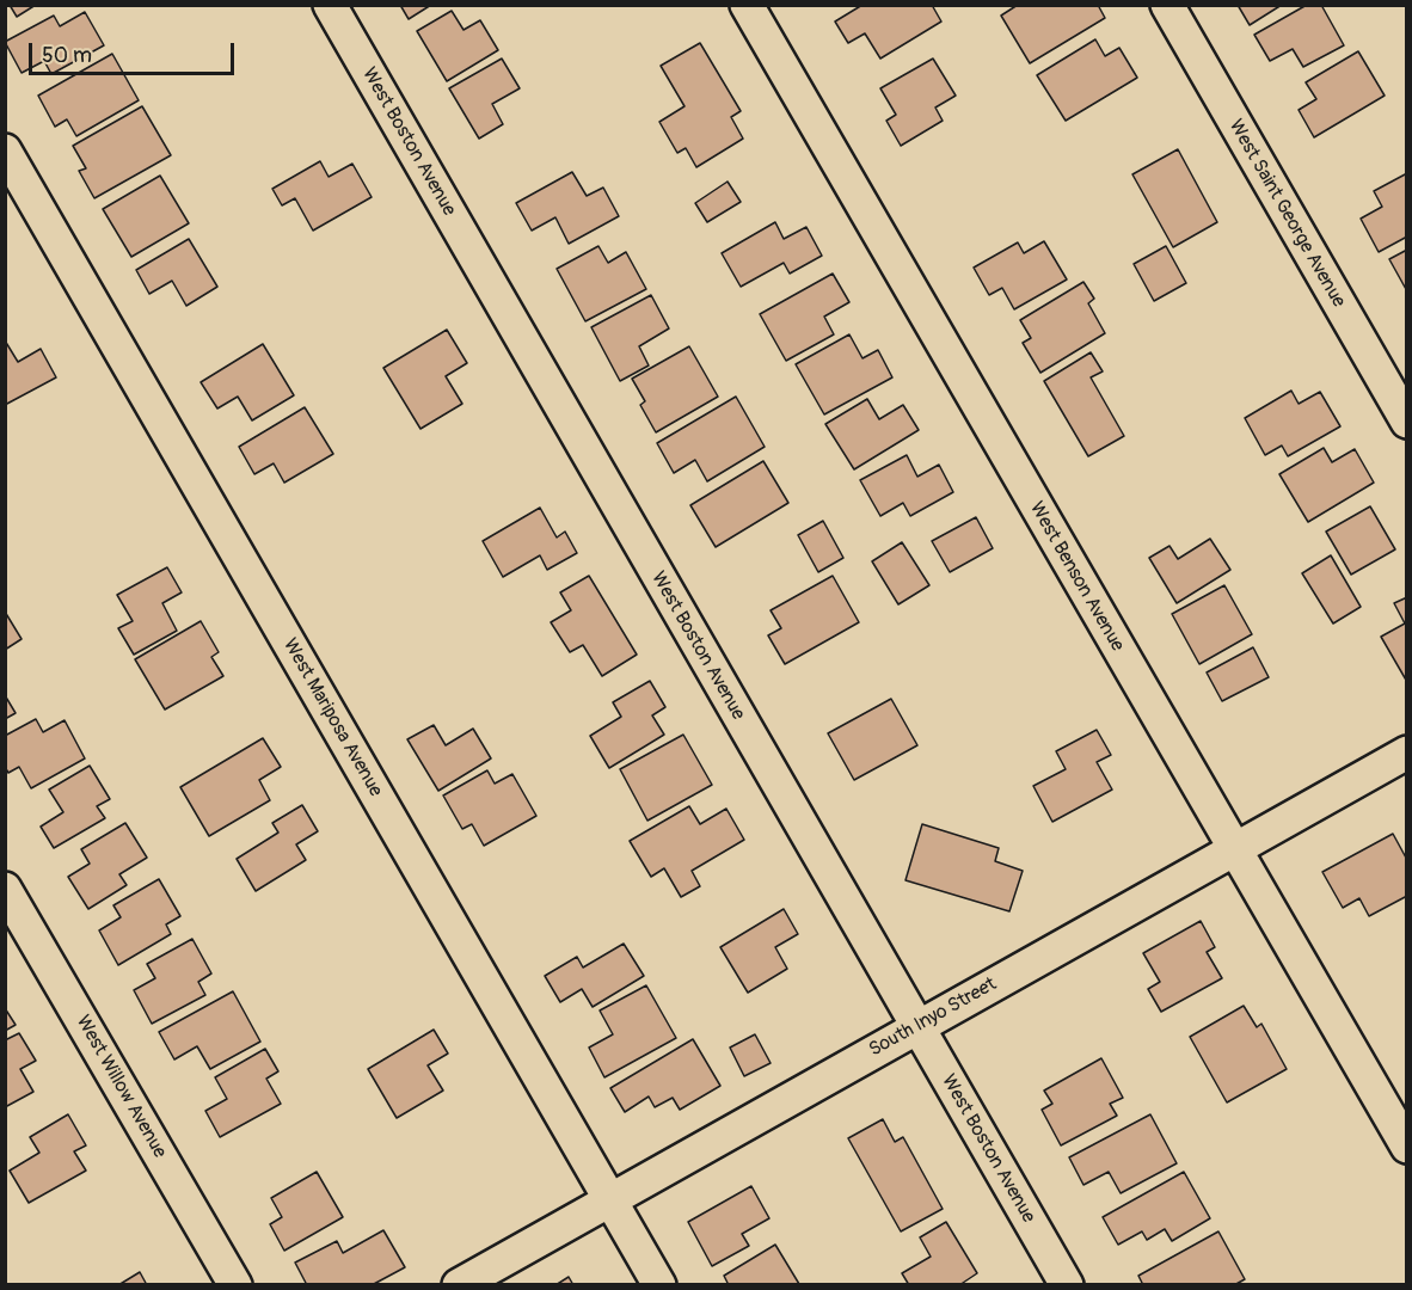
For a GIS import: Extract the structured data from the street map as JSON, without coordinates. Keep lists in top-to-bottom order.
{
  "streets": {
    "street": [
      "West Boston Avenue",
      "West Saint George Avenue",
      "West Benson Avenue",
      "West Mariposa Avenue",
      "South Inyo Street",
      "West Willow Avenue"
    ]
  },
  "crossings": [
    ["West Boston Avenue", "South Inyo Street"],
    ["West Benson Avenue", "South Inyo Street"],
    ["West Mariposa Avenue", "South Inyo Street"]
  ],
  "scale_bar": "50 m"
}
